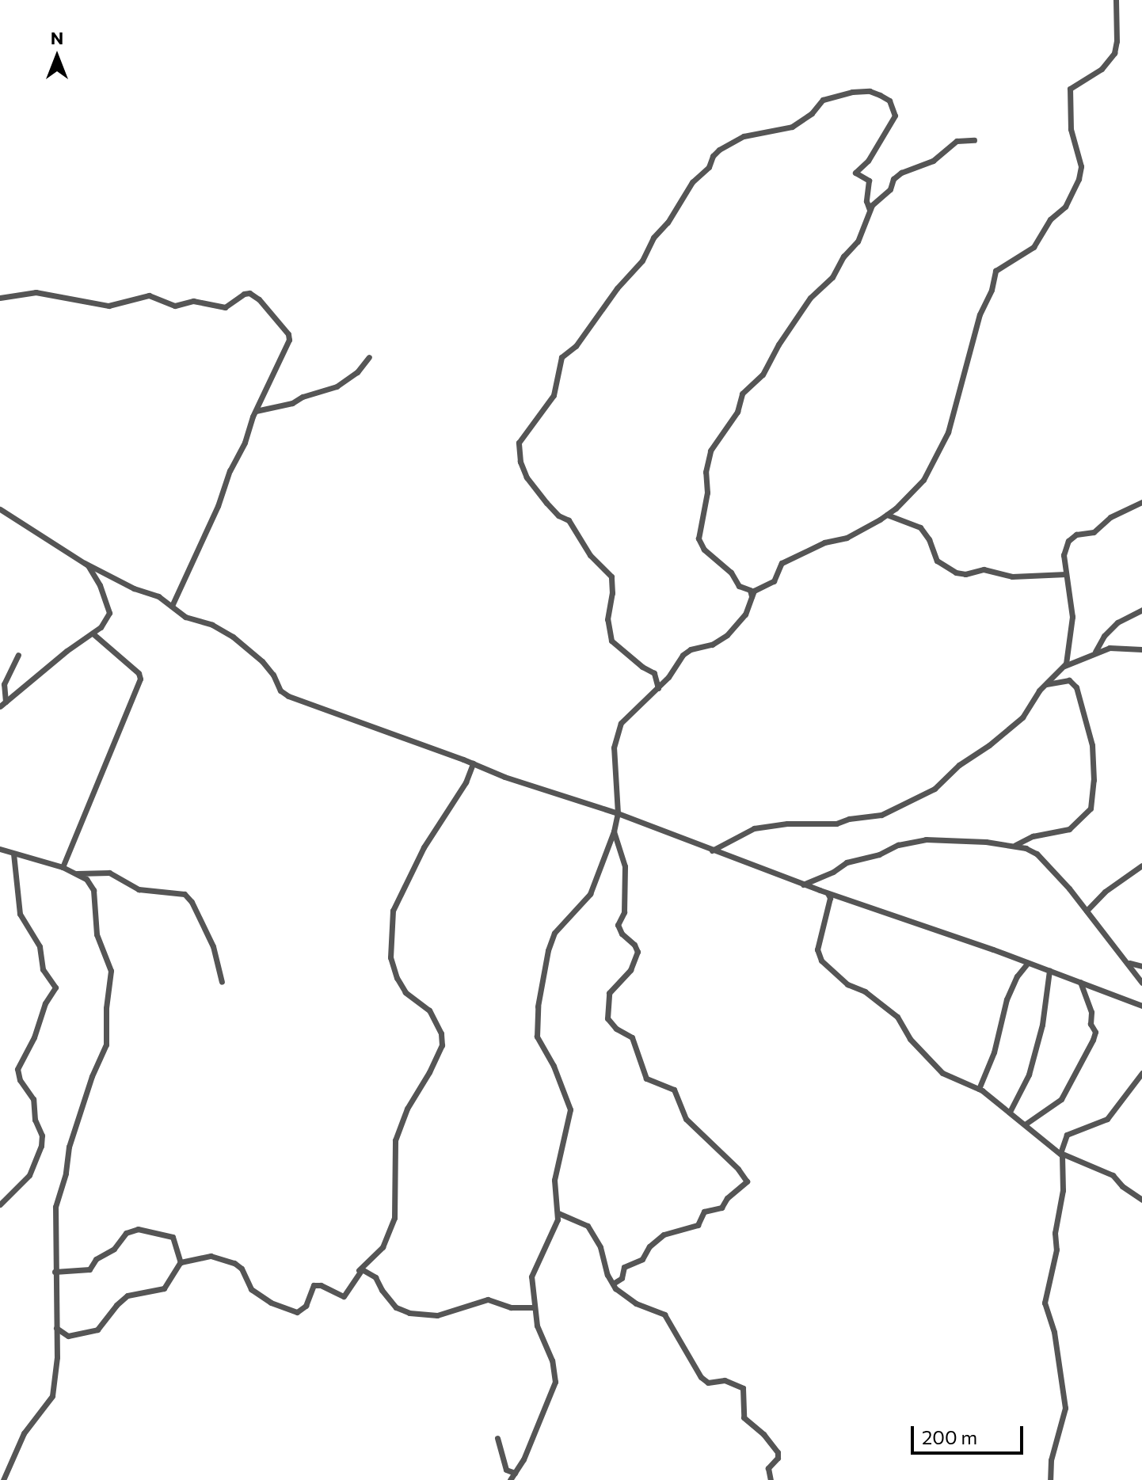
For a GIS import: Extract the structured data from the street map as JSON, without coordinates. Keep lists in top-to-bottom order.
{
  "scale_bar": "200 m",
  "north": "top"
}
